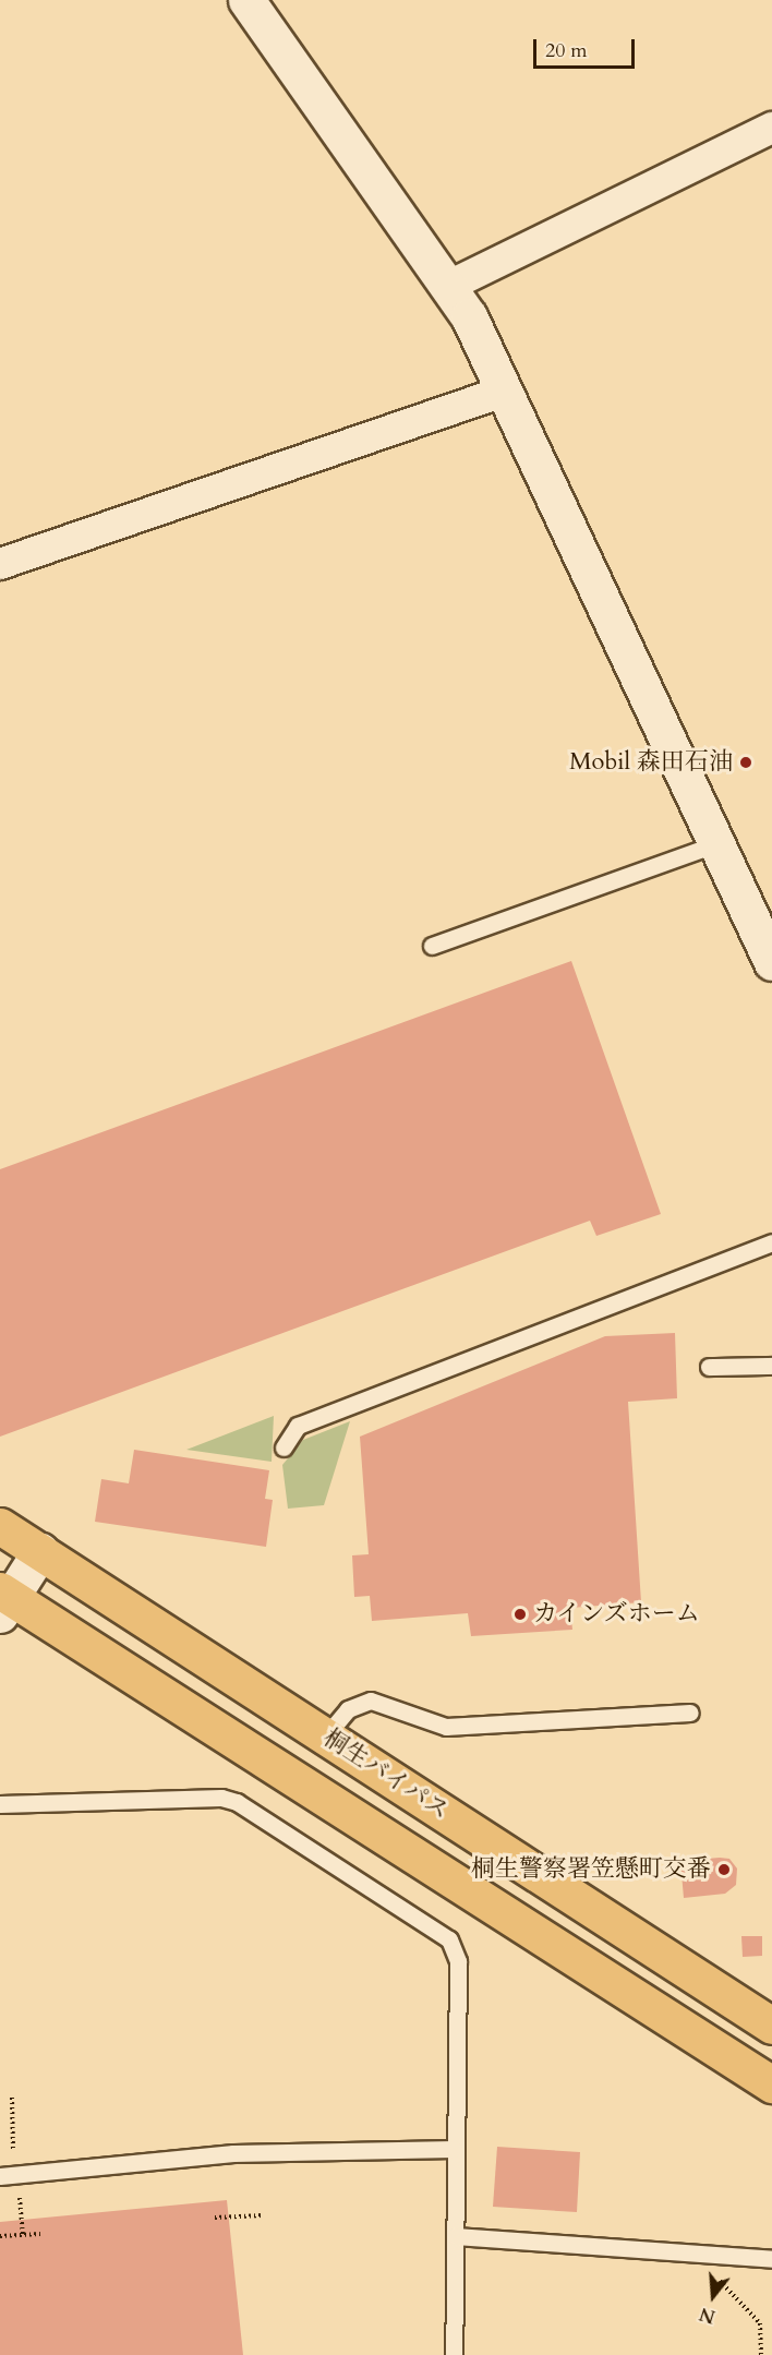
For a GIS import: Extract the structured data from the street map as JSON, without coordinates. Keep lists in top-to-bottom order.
{
  "streets": {
    "highway": ["桐生バイパス"]
  },
  "places": ["Mobil 森田石油", "カインズホーム", "桐生警察署笠懸町交番"],
  "scale_bar": "20 m",
  "north": "bottom"
}
